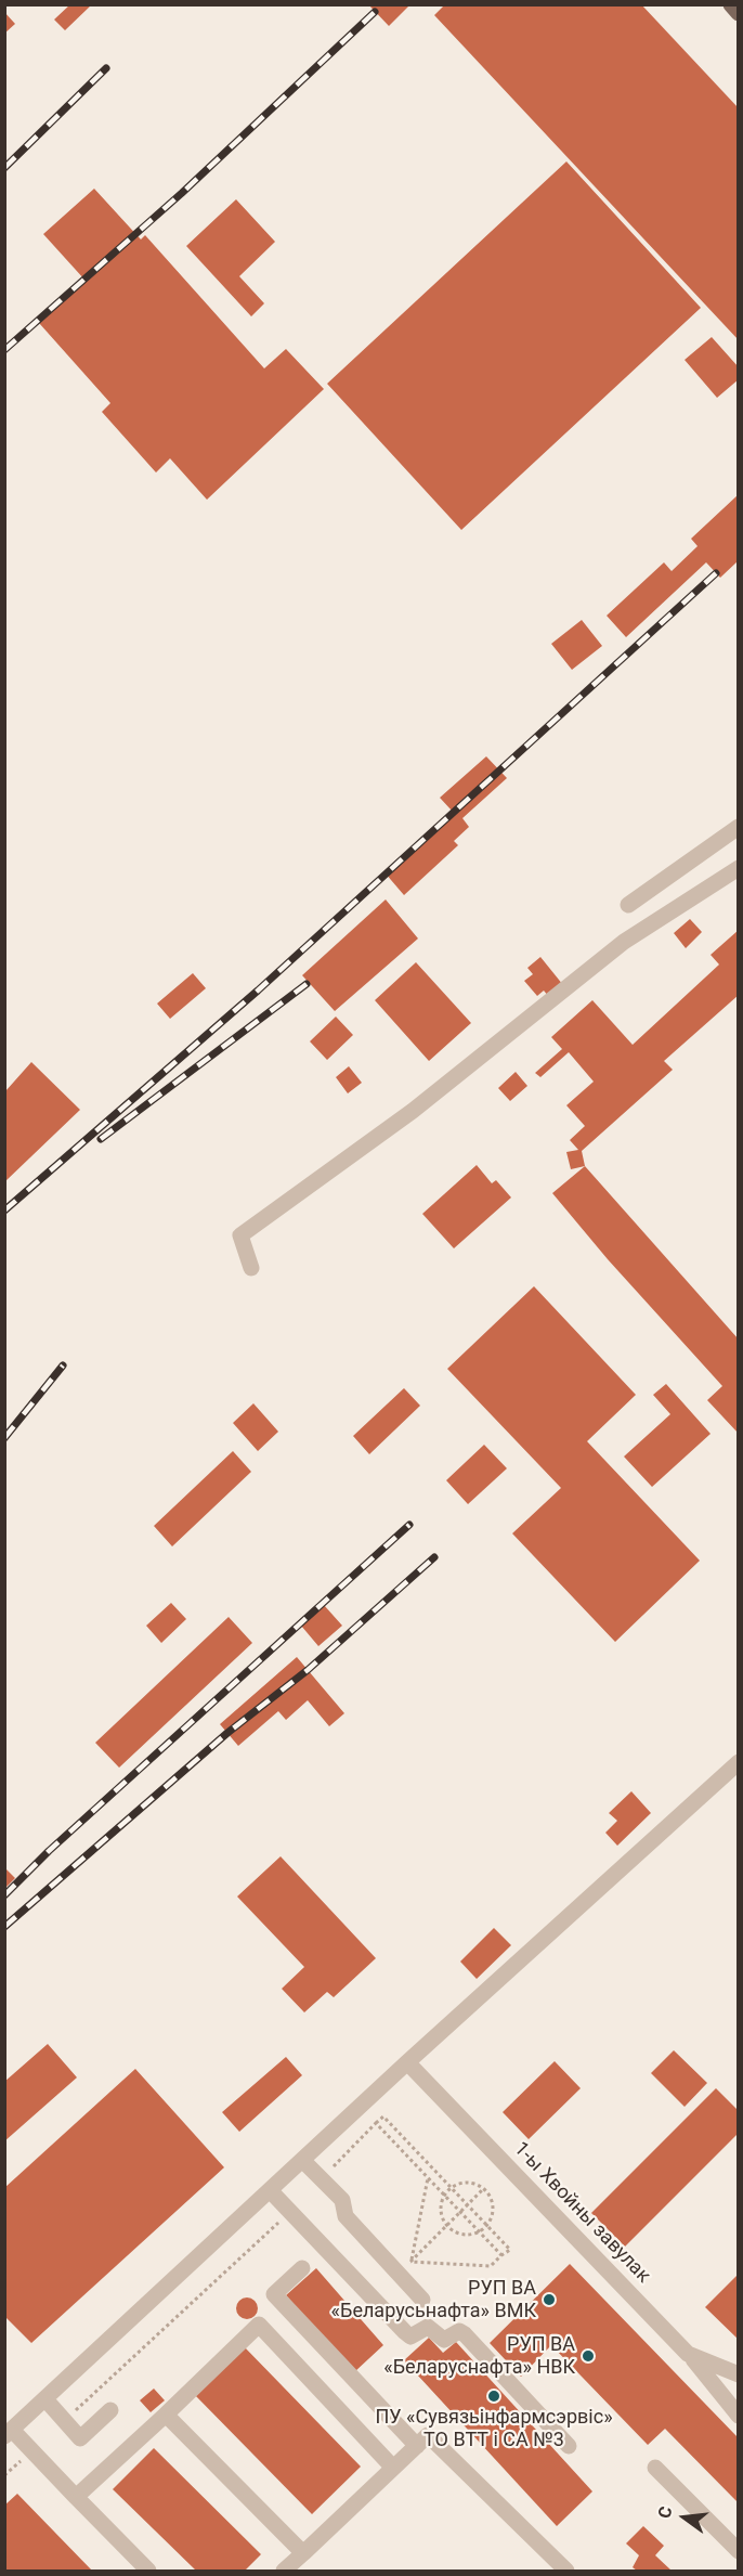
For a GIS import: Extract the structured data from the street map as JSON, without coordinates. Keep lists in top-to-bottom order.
{
  "streets": {
    "street": ["1-ы Хвойны завулак"]
  },
  "places": ["РУП ВА «Беларусьнафта» ВМК", "РУП ВА «Беларуснафта» НВК", "ПУ «Сувязьінфармсэрвіс» ТО ВТТ і СА №3"],
  "north": "left"
}
